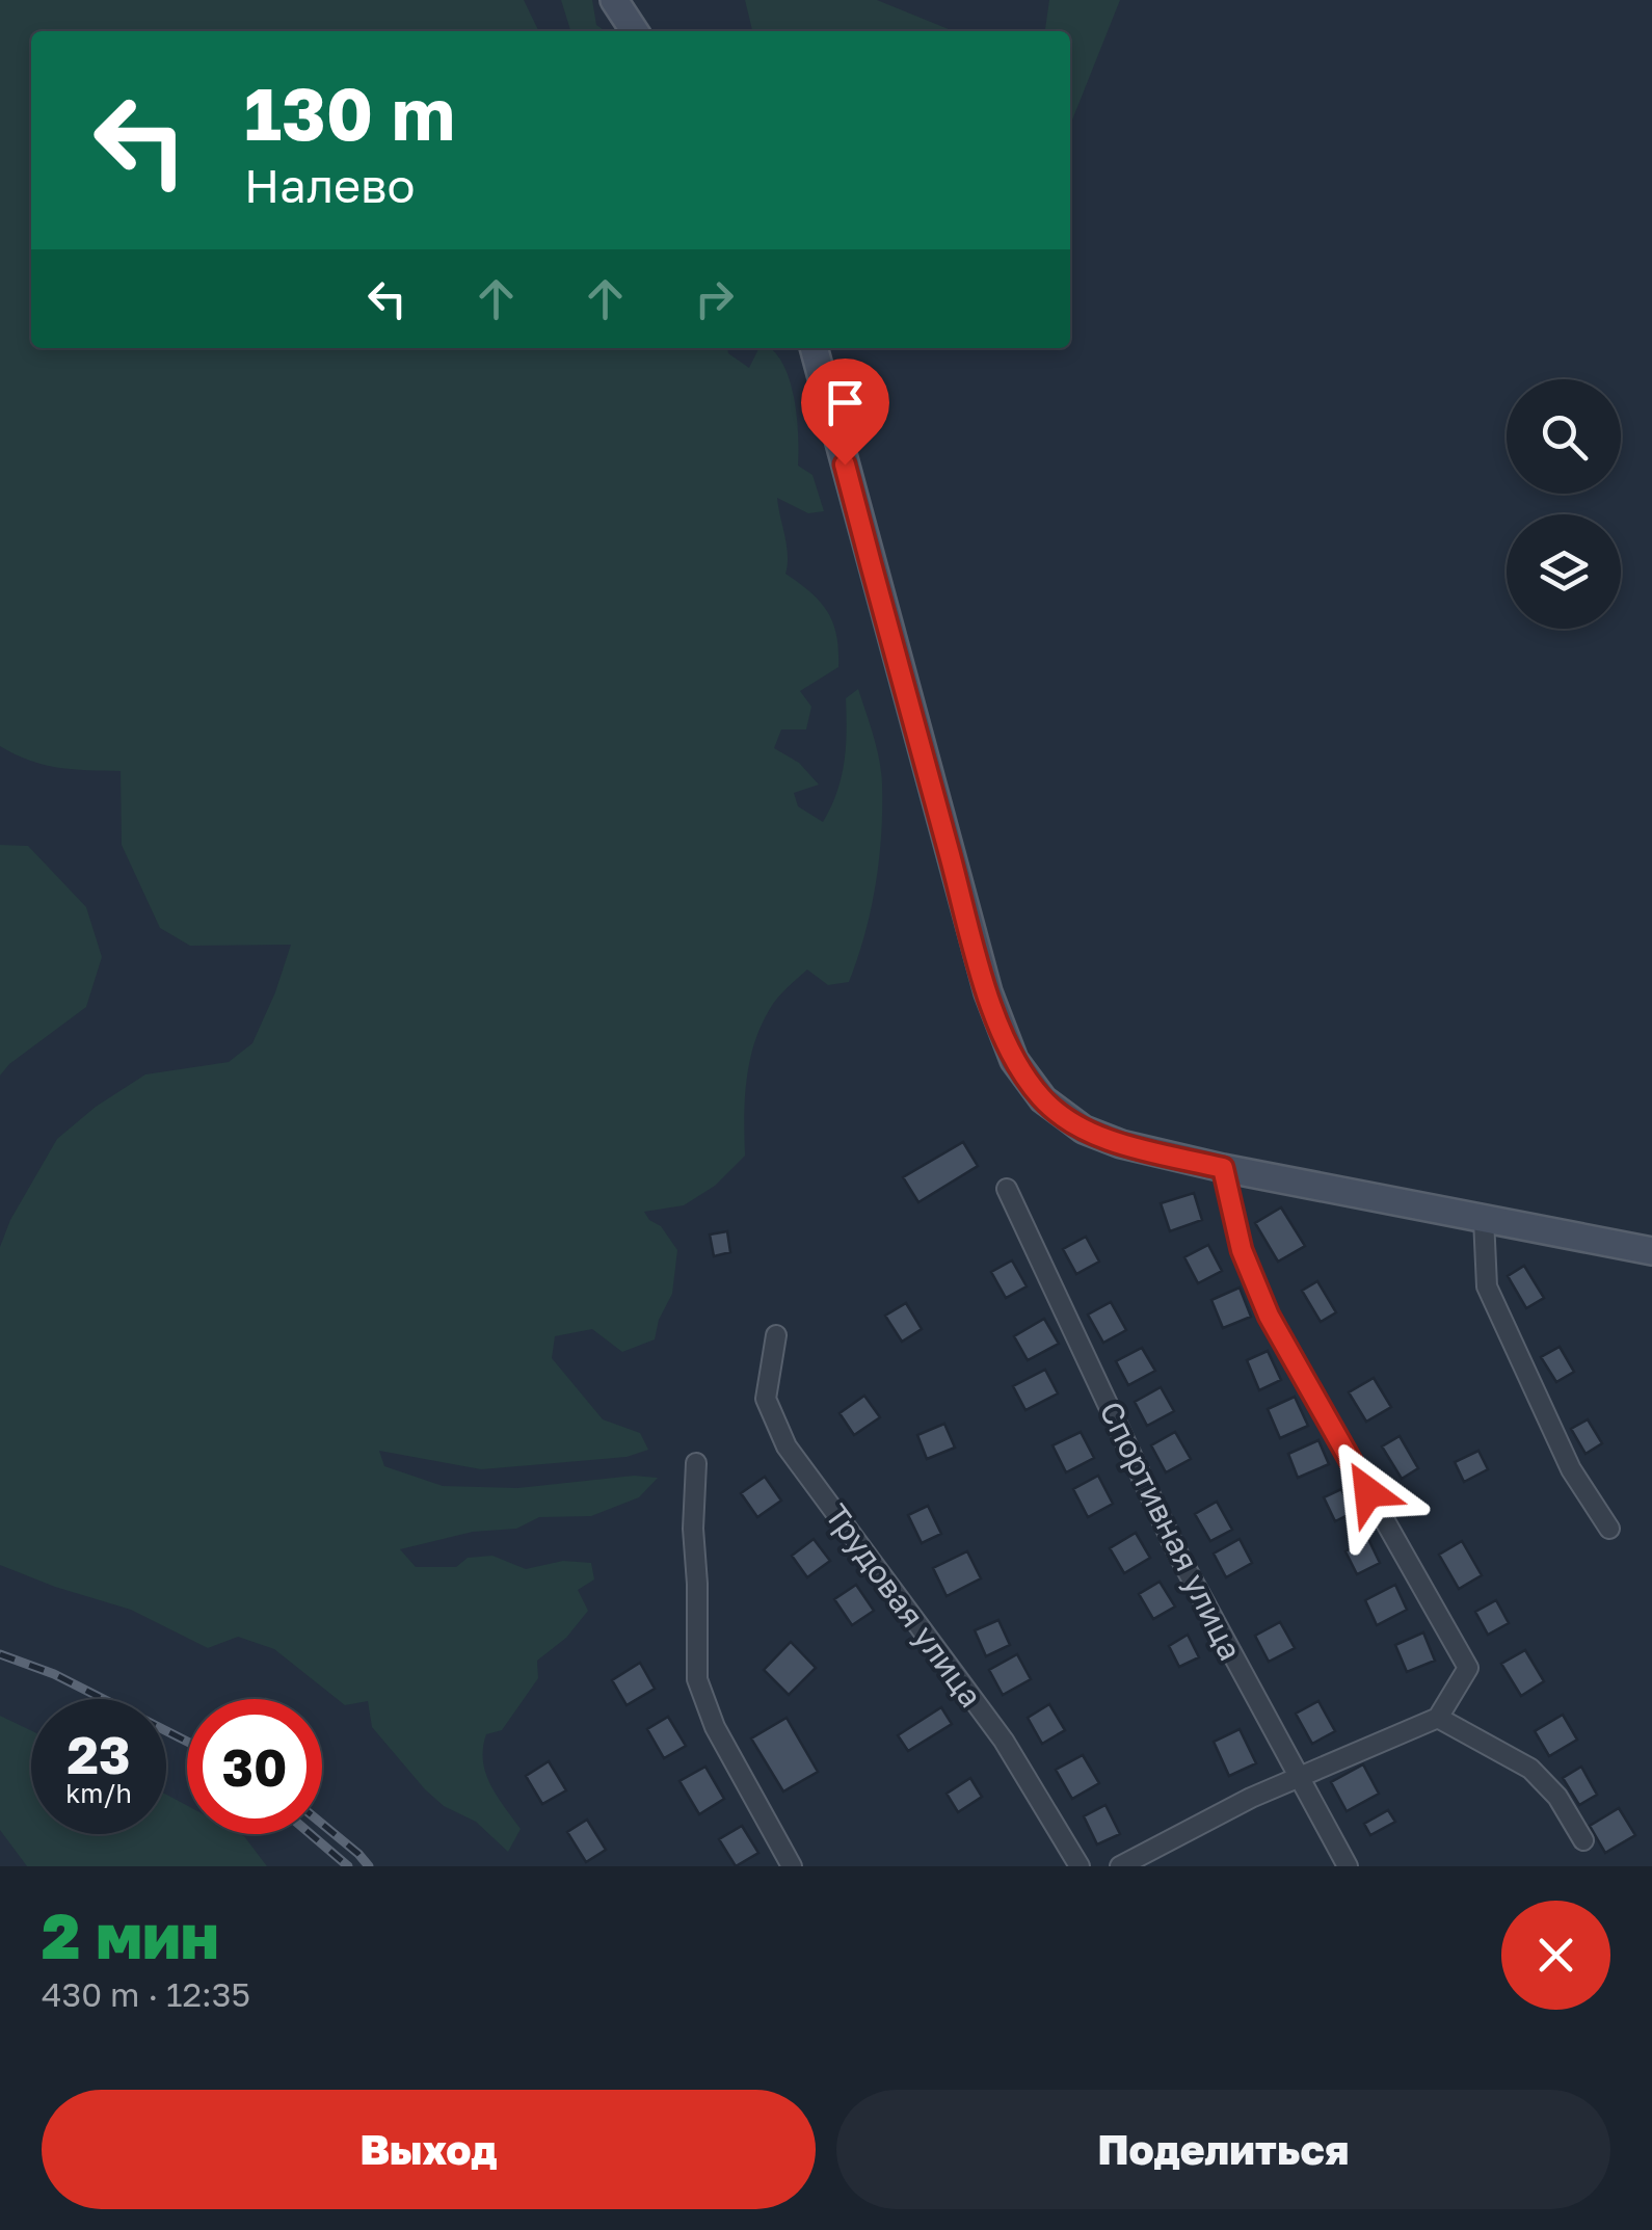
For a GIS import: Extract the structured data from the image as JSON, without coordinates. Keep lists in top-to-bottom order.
{
  "streets": {
    "street": ["Спортивная улица", "Трудовая улица"]
  },
  "page": {
    "turn": ["130 m", "Налево"],
    "speed": "23 km/h",
    "limit": "30",
    "heading": ["2 мин", "430 m · 12:35"],
    "buttons": ["Выход", "Поделиться"]
  }
}
